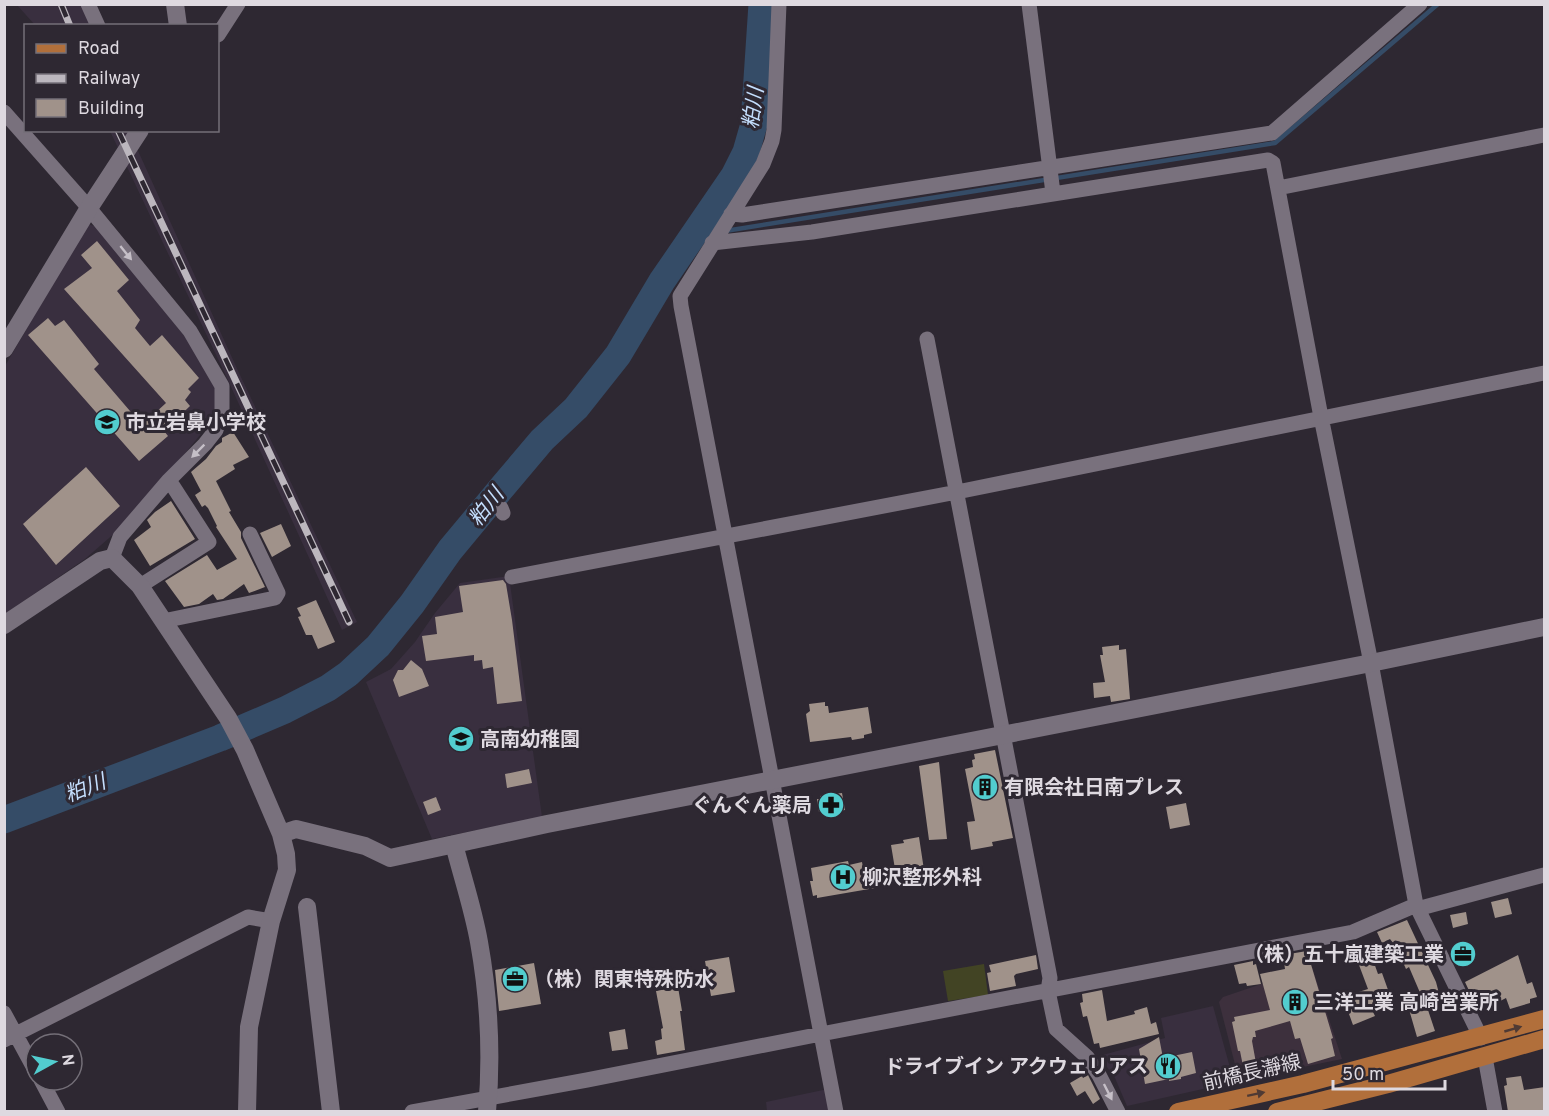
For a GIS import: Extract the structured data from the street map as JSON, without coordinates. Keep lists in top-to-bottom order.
{
  "streets": {
    "main road": ["前橋長瀞線"]
  },
  "water": ["粕川"],
  "places": {
    "school or university": ["市立岩鼻小学校", "高南幼稚園"],
    "building": ["有限会社日南プレス", "三洋工業 高崎営業所"],
    "pharmacy": ["ぐんぐん薬局"],
    "hospital": ["柳沢整形外科"],
    "office": ["（株）五十嵐建築工業", "（株）関東特殊防水"],
    "restaurant": ["ドライブイン アクウェリアス"]
  },
  "legend": ["Road", "Railway", "Building"],
  "scale_bar": "50 m",
  "north": "right"
}
